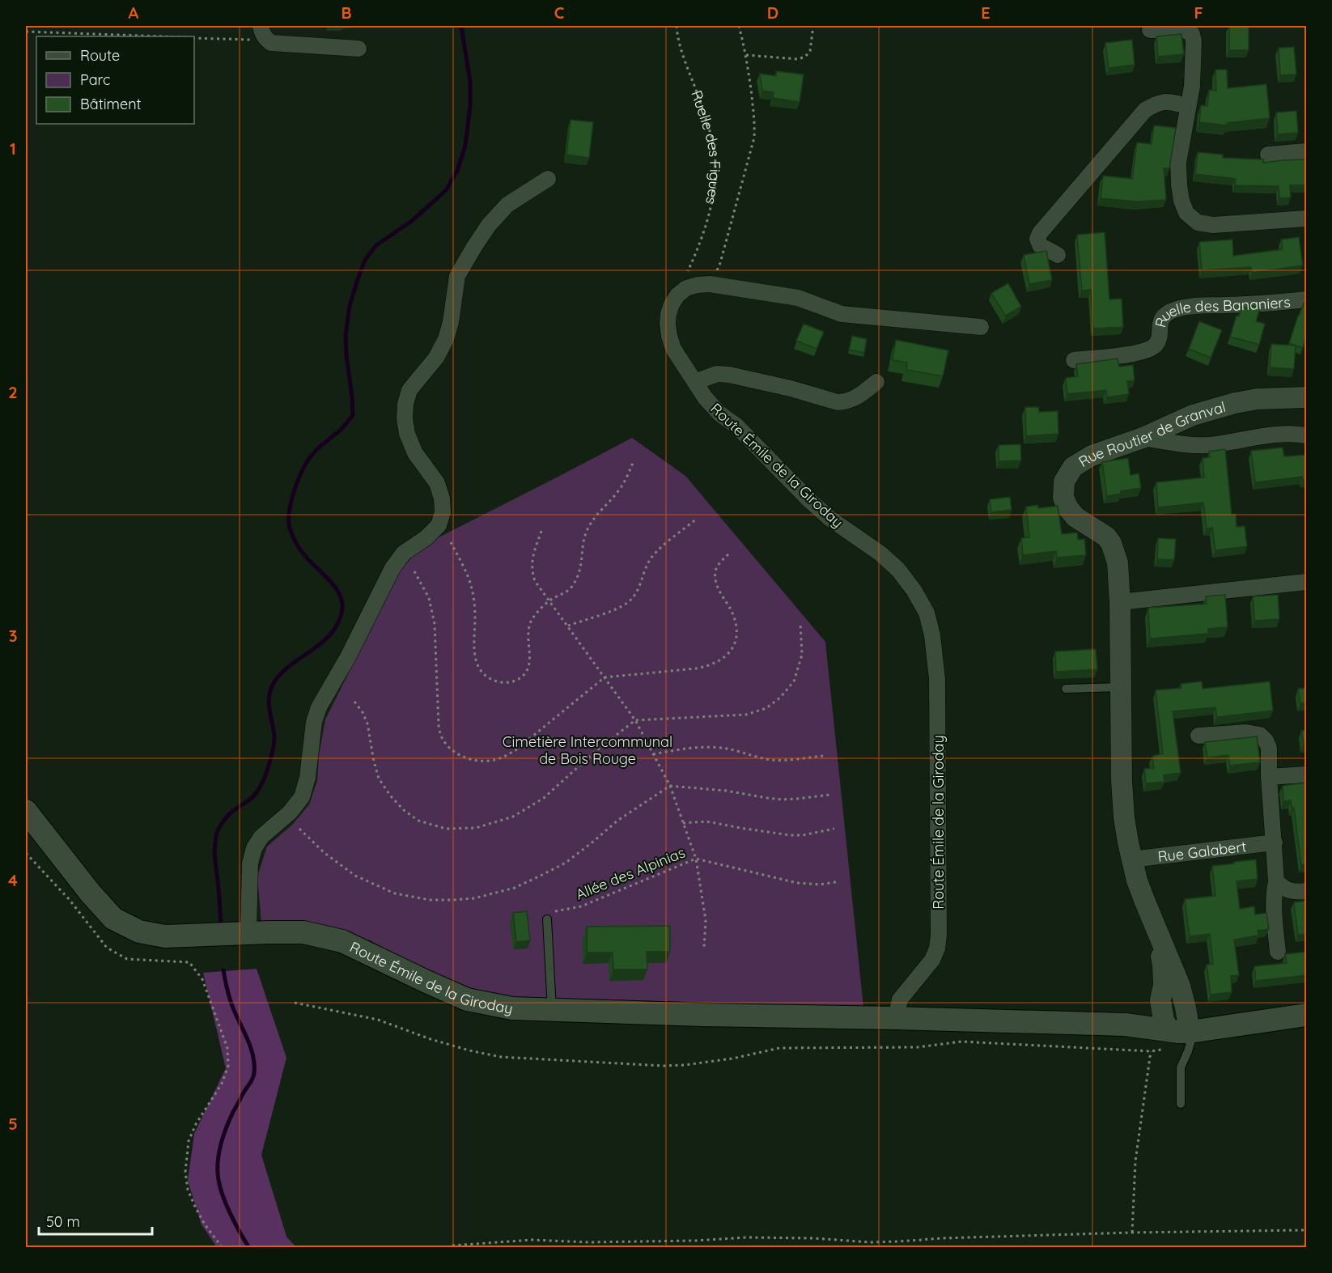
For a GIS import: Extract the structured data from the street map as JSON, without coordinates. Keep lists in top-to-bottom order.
{
  "streets": {
    "main road": ["Route Émile de la Giroday"],
    "street": ["Ruelle des Bananiers", "Rue Routier de Granval", "Rue Galabert"],
    "path": ["Ruelle des Figues", "Allée des Alpinias"]
  },
  "crossings": [
    ["Rue Routier de Granval", "Route Émile de la Giroday"],
    ["Rue Routier de Granval", "Rue Galabert"]
  ],
  "parks": ["Cimetière Intercommunal de Bois Rouge"],
  "legend": ["Route", "Parc", "Bâtiment"],
  "scale_bar": "50 m",
  "grid": {
    "columns": [
      "A",
      "B",
      "C",
      "D",
      "E",
      "F"
    ],
    "rows": [
      "1",
      "2",
      "3",
      "4",
      "5"
    ]
  }
}
